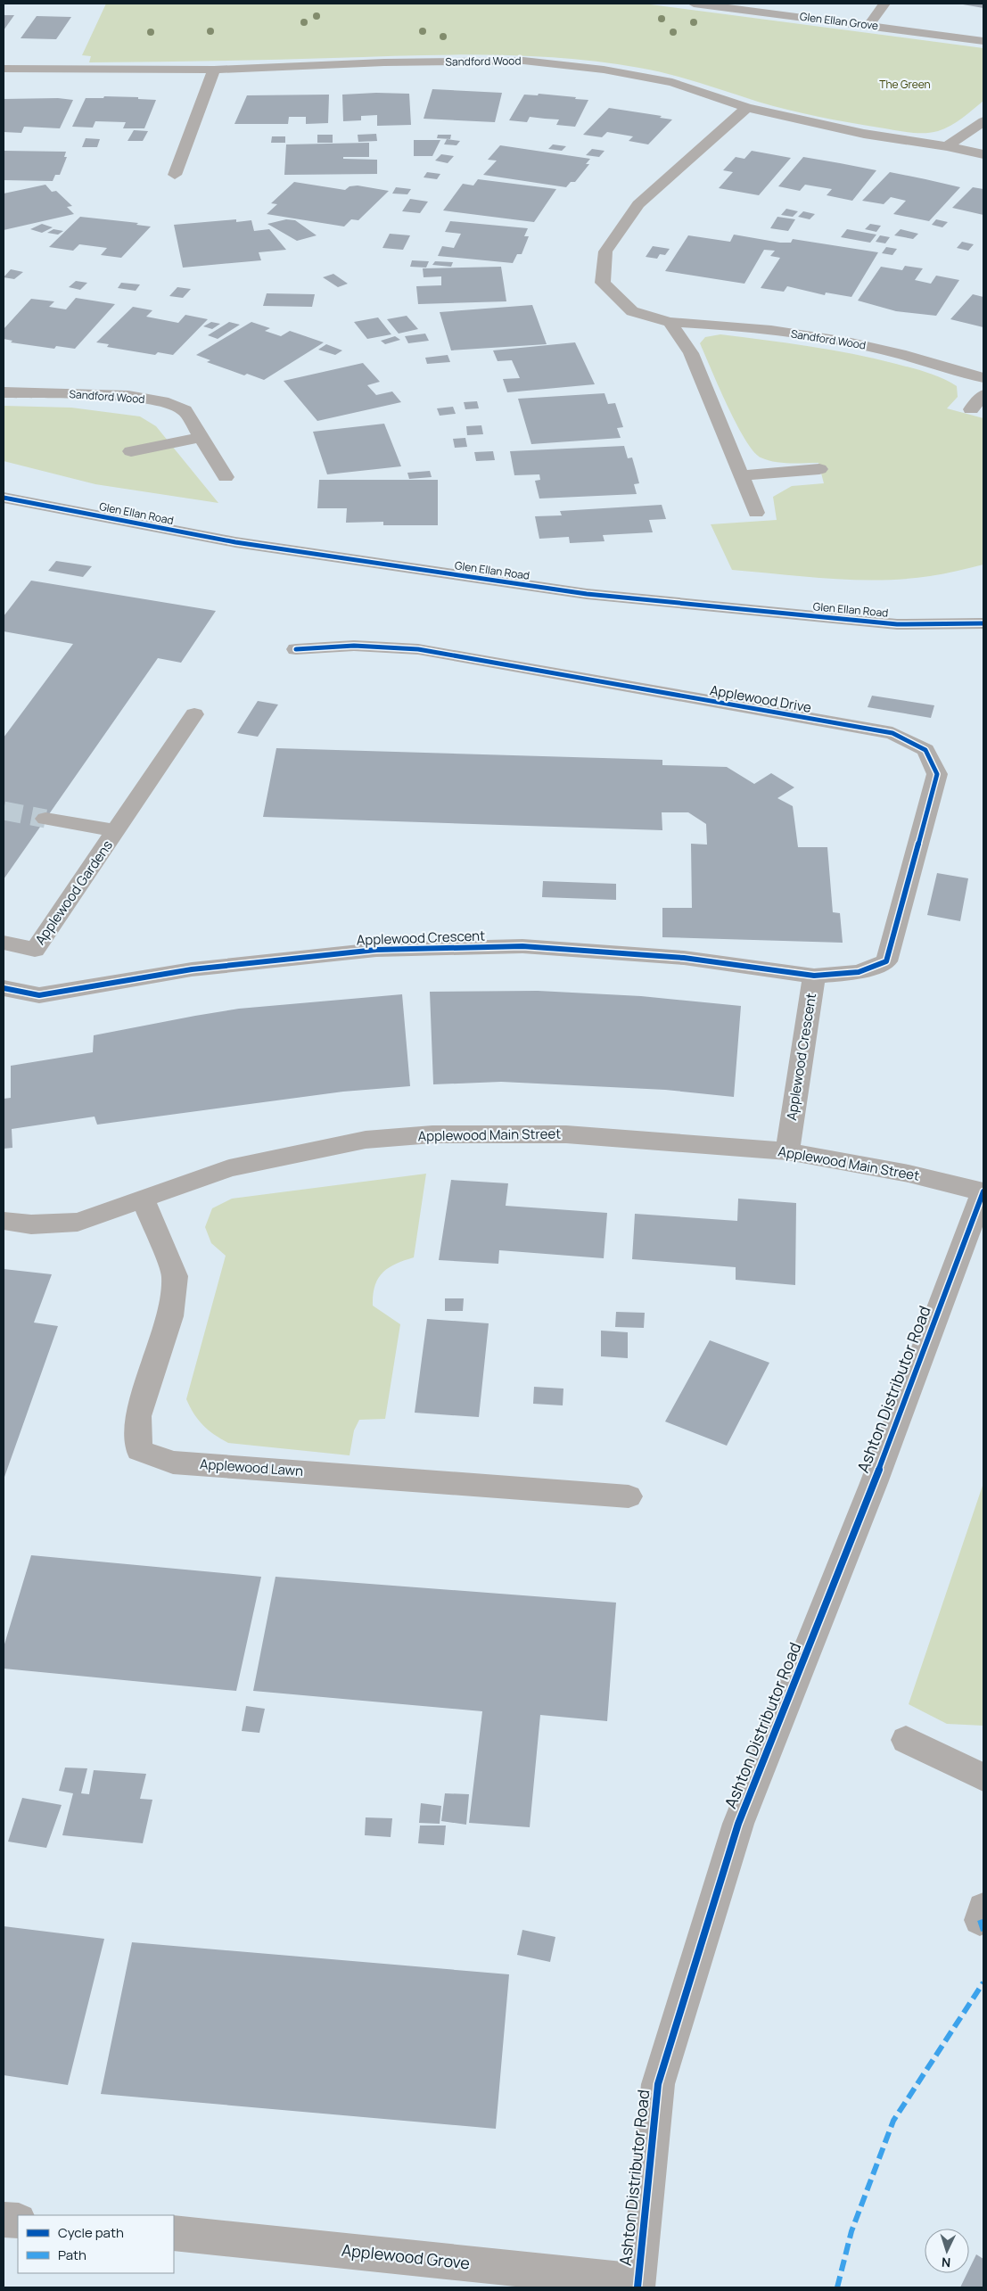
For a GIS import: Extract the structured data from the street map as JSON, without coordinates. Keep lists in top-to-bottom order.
{
  "streets": {
    "street": [
      "Glen Ellan Grove",
      "Sandford Wood",
      "Glen Ellan Road",
      "Applewood Drive",
      "Applewood Gardens",
      "Applewood Crescent",
      "Applewood Main Street",
      "Ashton Distributor Road",
      "Applewood Lawn",
      "Applewood Grove"
    ]
  },
  "crossings": [
    ["Applewood Drive", "Applewood Crescent"],
    ["Applewood Crescent", "Applewood Main Street"],
    ["Applewood Main Street", "Ashton Distributor Road"],
    ["Applewood Main Street", "Applewood Lawn"],
    ["Ashton Distributor Road", "Applewood Grove"]
  ],
  "parks": ["The Green"],
  "legend": ["Cycle path", "Path"],
  "north": "bottom"
}
